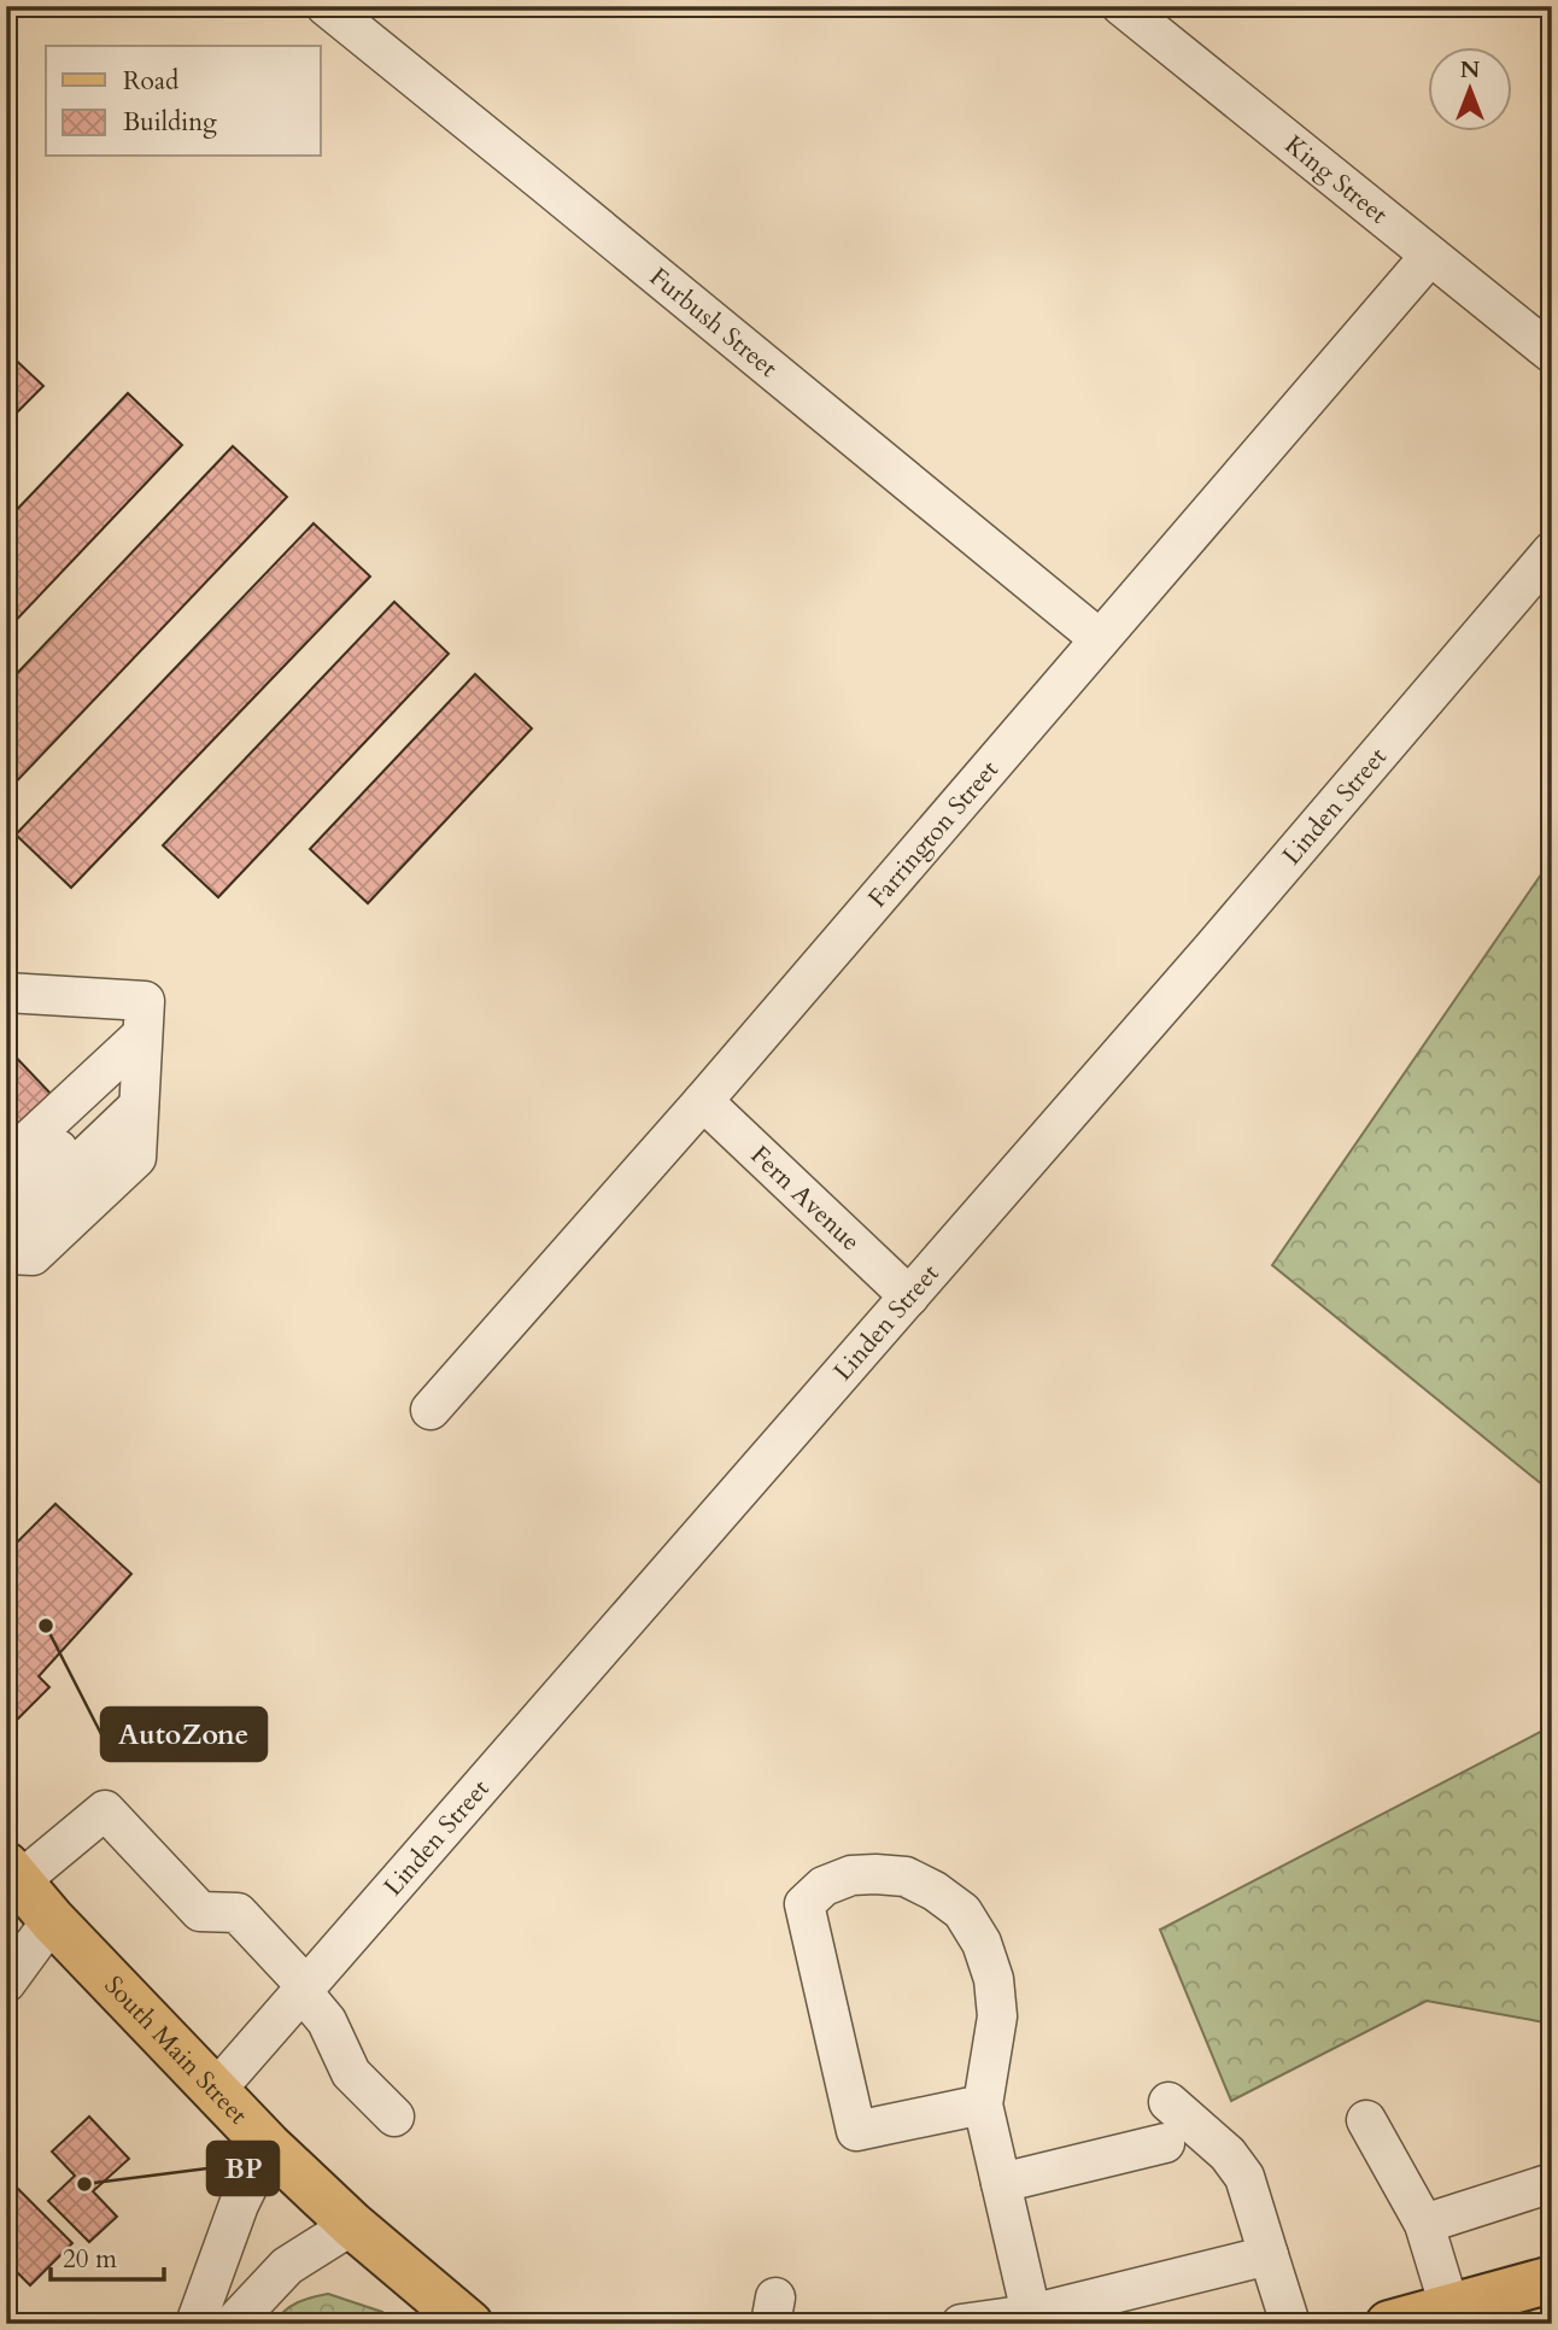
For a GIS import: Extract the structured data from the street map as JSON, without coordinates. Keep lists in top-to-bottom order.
{
  "streets": {
    "main road": ["South Main Street"],
    "street": [
      "King Street",
      "Furbush Street",
      "Linden Street",
      "Farrington Street",
      "Fern Avenue"
    ]
  },
  "crossings": [
    ["King Street", "Farrington Street"],
    ["Furbush Street", "Farrington Street"],
    ["Linden Street", "Fern Avenue"],
    ["Linden Street", "South Main Street"],
    ["Farrington Street", "Fern Avenue"]
  ],
  "places": ["AutoZone", "BP"],
  "legend": ["Road", "Building"],
  "scale_bar": "20 m",
  "north": "top"
}
